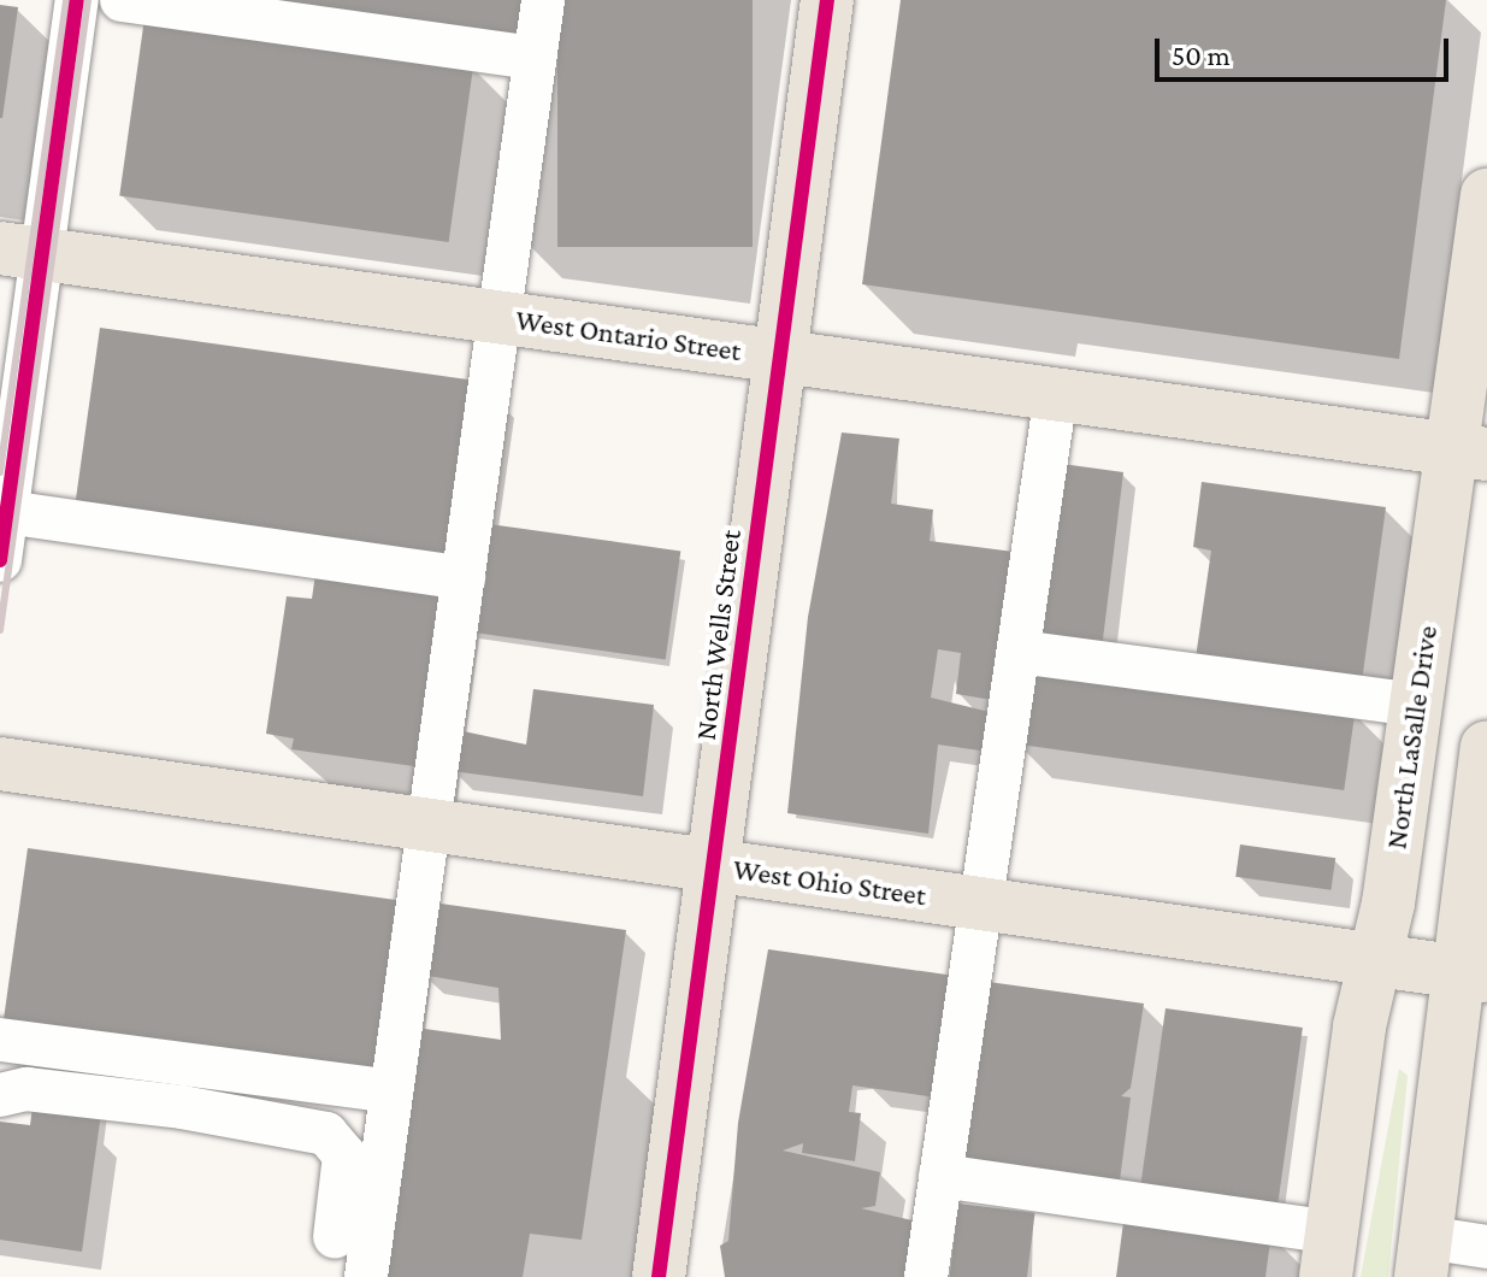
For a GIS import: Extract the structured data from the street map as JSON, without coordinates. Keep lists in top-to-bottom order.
{
  "streets": {
    "main road": [
      "West Ontario Street",
      "North Wells Street",
      "North LaSalle Drive",
      "West Ohio Street"
    ]
  },
  "crossings": [
    ["West Ontario Street", "North Wells Street"],
    ["West Ontario Street", "North LaSalle Drive"],
    ["North Wells Street", "West Ohio Street"],
    ["North LaSalle Drive", "West Ohio Street"]
  ],
  "scale_bar": "50 m"
}
